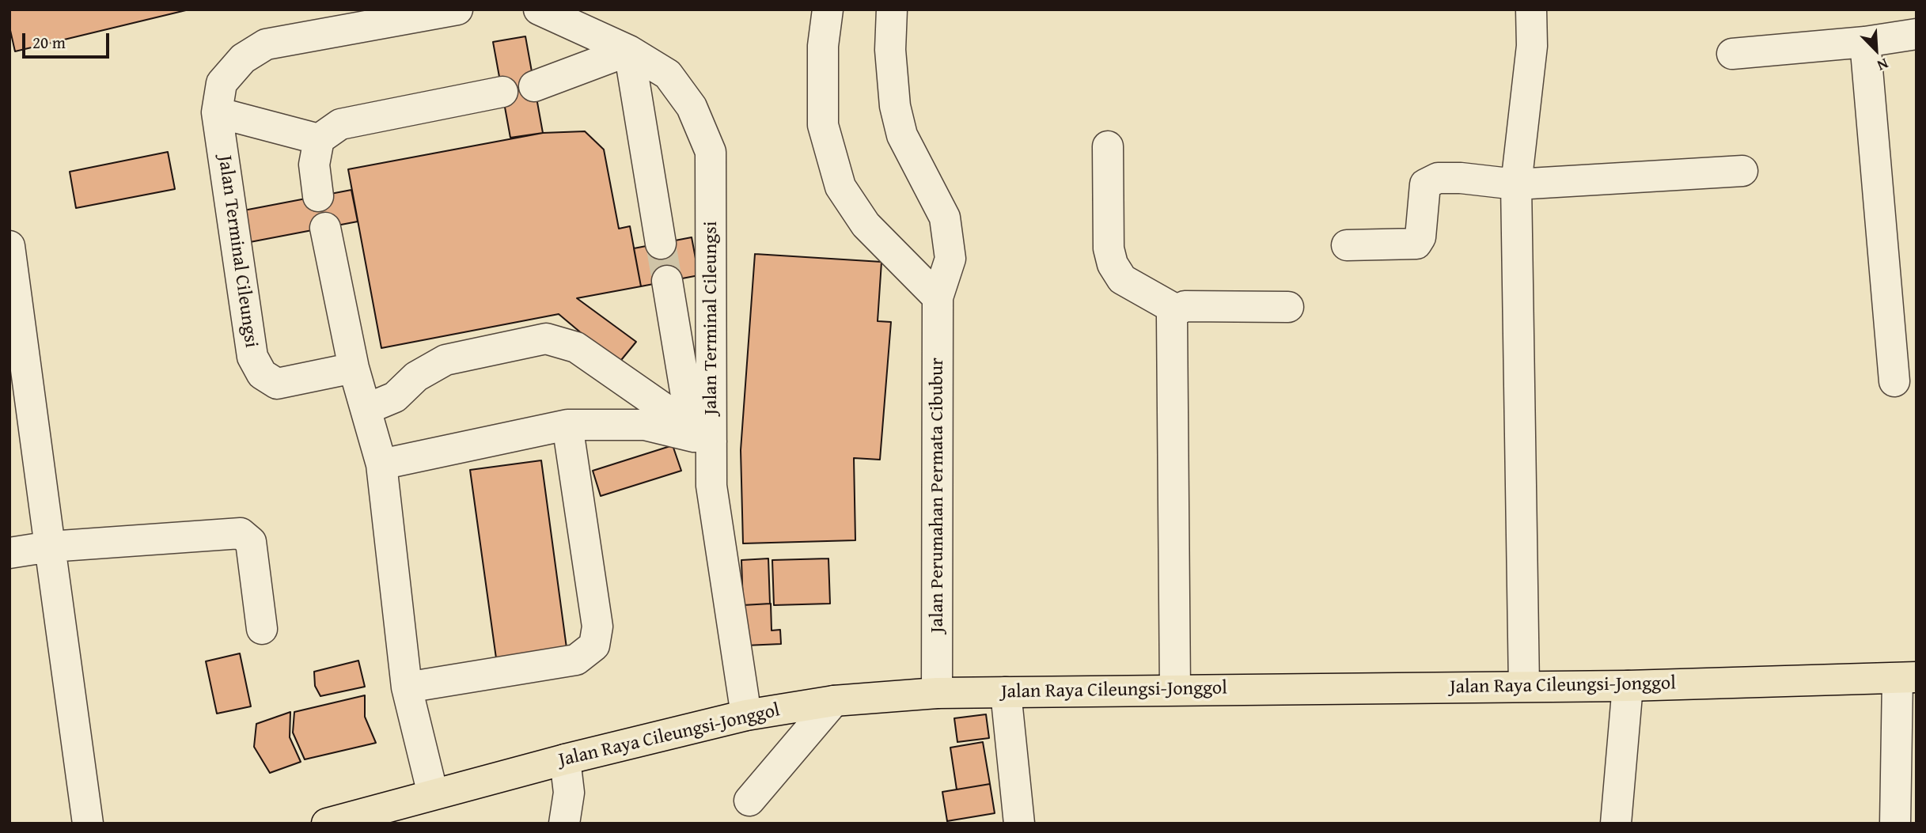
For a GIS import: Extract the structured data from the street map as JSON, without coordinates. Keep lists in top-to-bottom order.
{
  "streets": {
    "main road": ["Jalan Raya Cileungsi-Jonggol"],
    "street": ["Jalan Terminal Cileungsi", "Jalan Perumahan Permata Cibubur"]
  },
  "crossings": [
    ["Jalan Terminal Cileungsi", "Jalan Raya Cileungsi-Jonggol"],
    ["Jalan Perumahan Permata Cibubur", "Jalan Raya Cileungsi-Jonggol"]
  ],
  "scale_bar": "20 m",
  "north": "bottom right"
}
